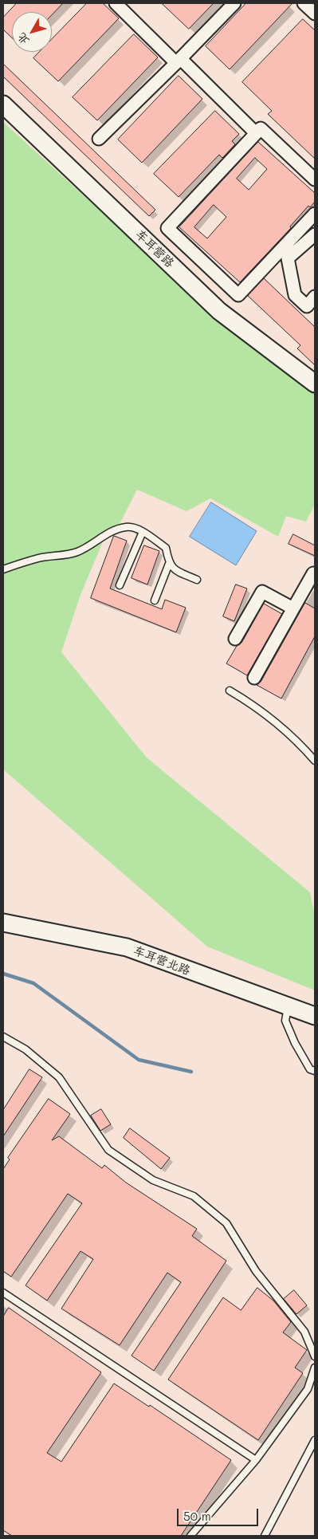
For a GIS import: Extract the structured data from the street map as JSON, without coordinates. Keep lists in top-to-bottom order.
{
  "streets": {
    "street": ["车耳营路", "车耳营北路"]
  },
  "scale_bar": "50 m",
  "north": "bottom left"
}
